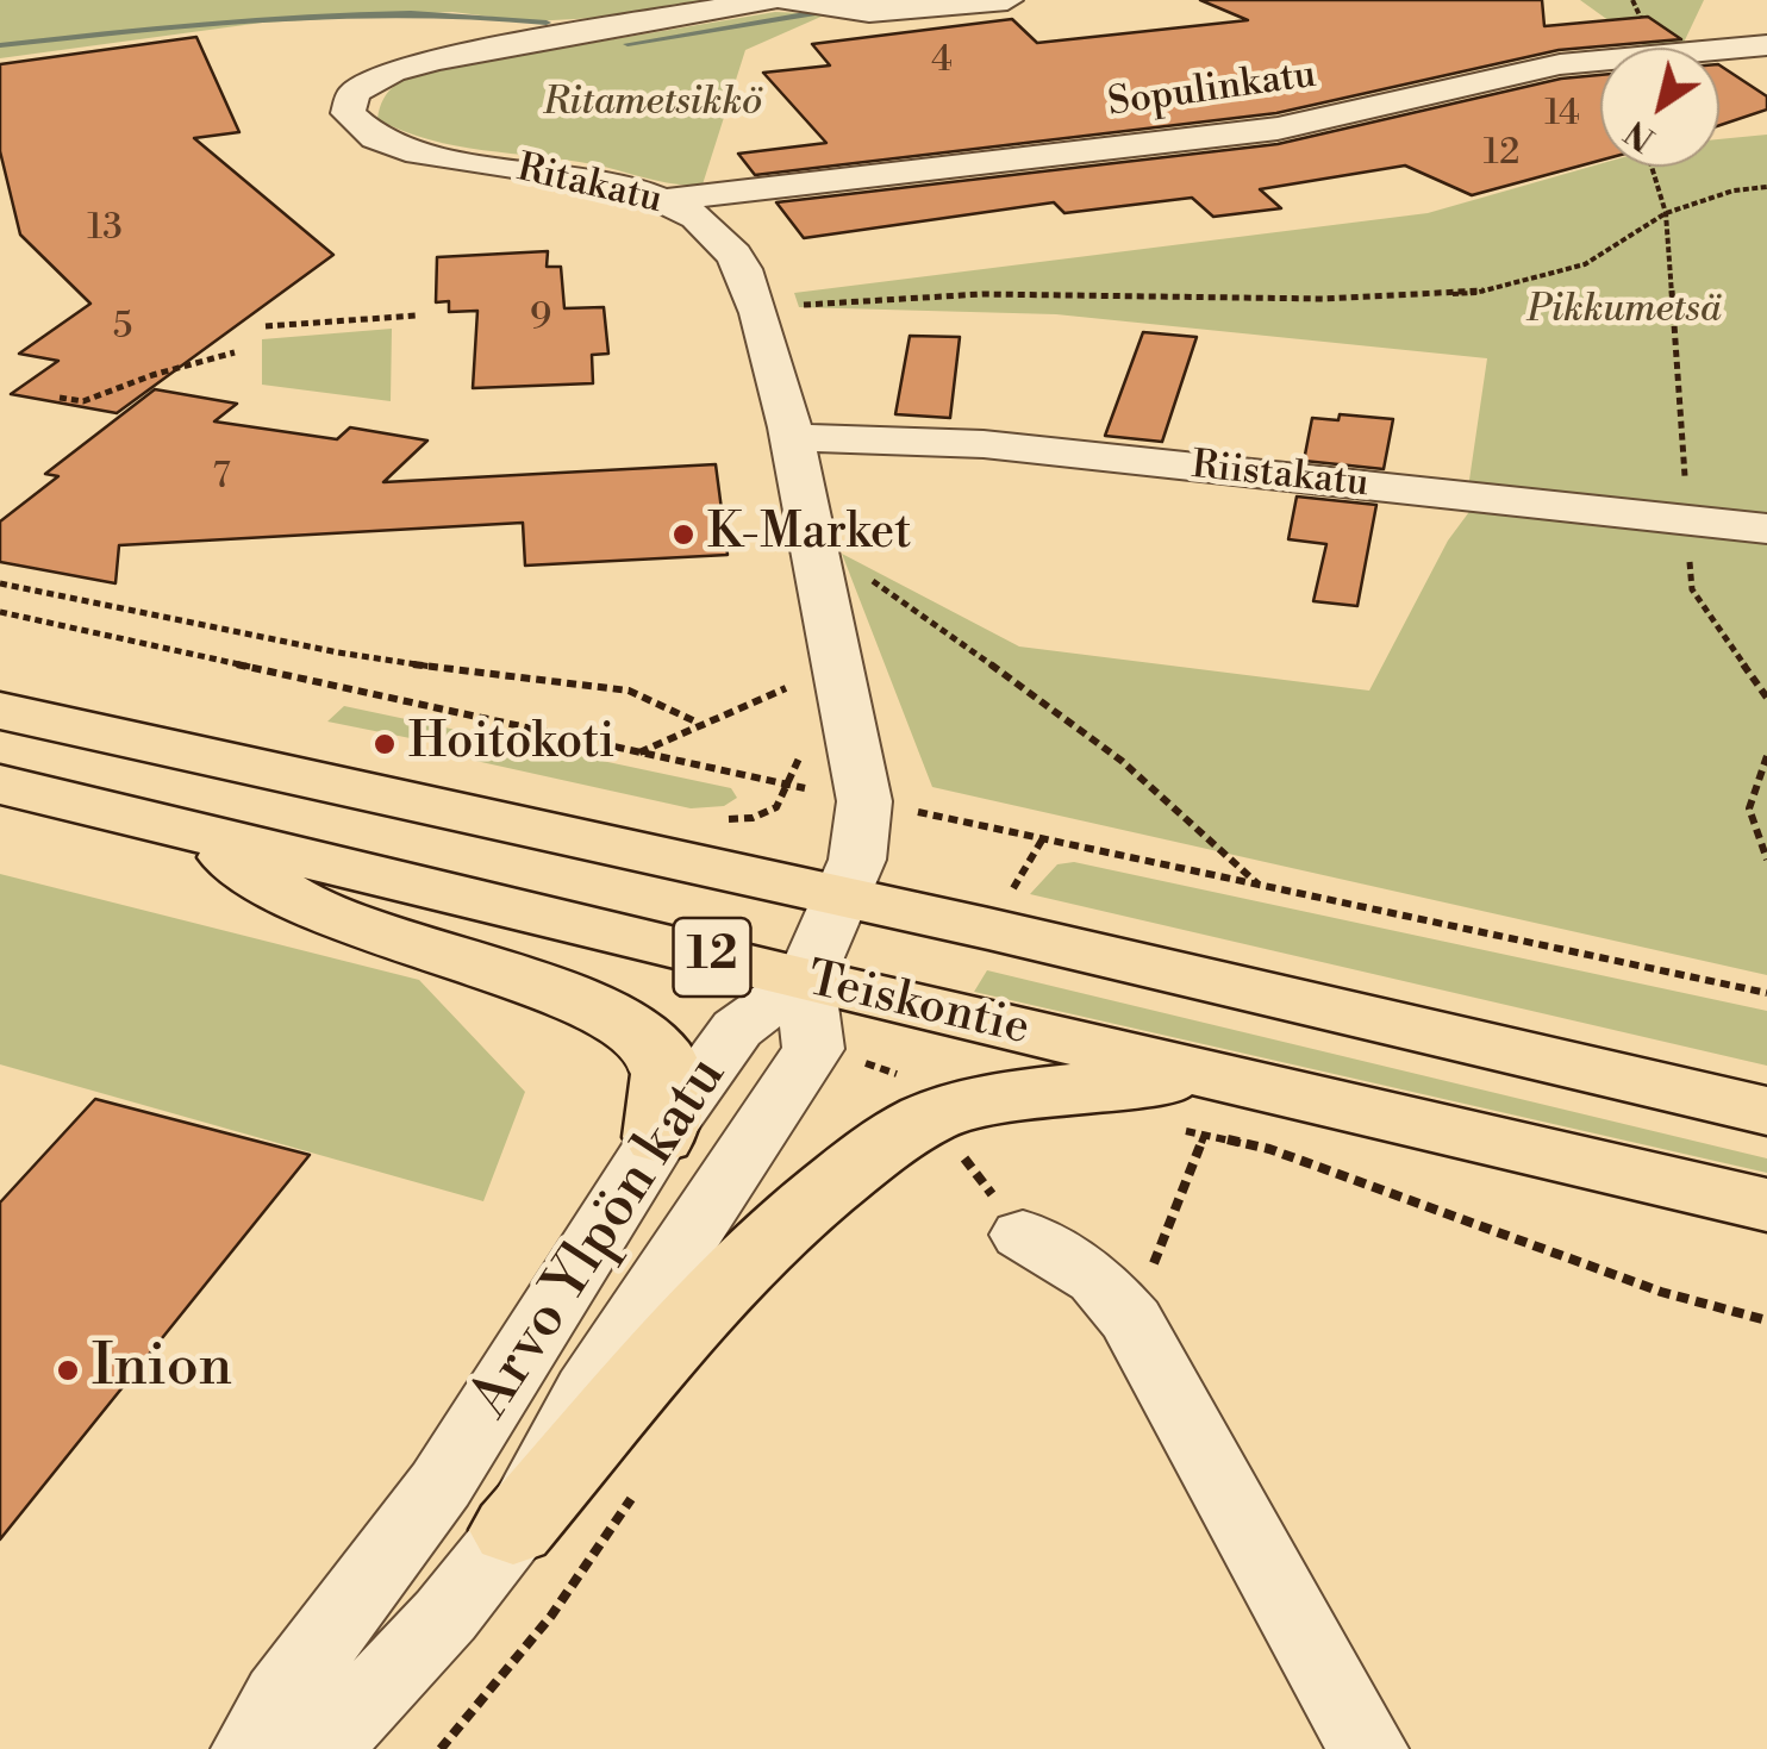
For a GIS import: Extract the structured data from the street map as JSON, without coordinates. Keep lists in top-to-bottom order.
{
  "streets": {
    "highway": ["12", "Teiskontie"],
    "street": [
      "Sopulinkatu",
      "Ritakatu",
      "Riistakatu",
      "Arvo Ylpön katu"
    ]
  },
  "crossings": [
    ["Sopulinkatu", "Ritakatu"],
    ["Ritakatu", "Riistakatu"],
    ["Ritakatu", "Teiskontie"],
    ["Ritakatu", "Arvo Ylpön katu"],
    ["Teiskontie", "Arvo Ylpön katu"]
  ],
  "parks": ["Ritametsikkö", "Pikkumetsä"],
  "places": ["K-Market", "Hoitokoti", "Inion"],
  "house_numbers": [
    "4",
    "14",
    "12",
    "13",
    "9",
    "5",
    "7"
  ],
  "north": "bottom left"
}
